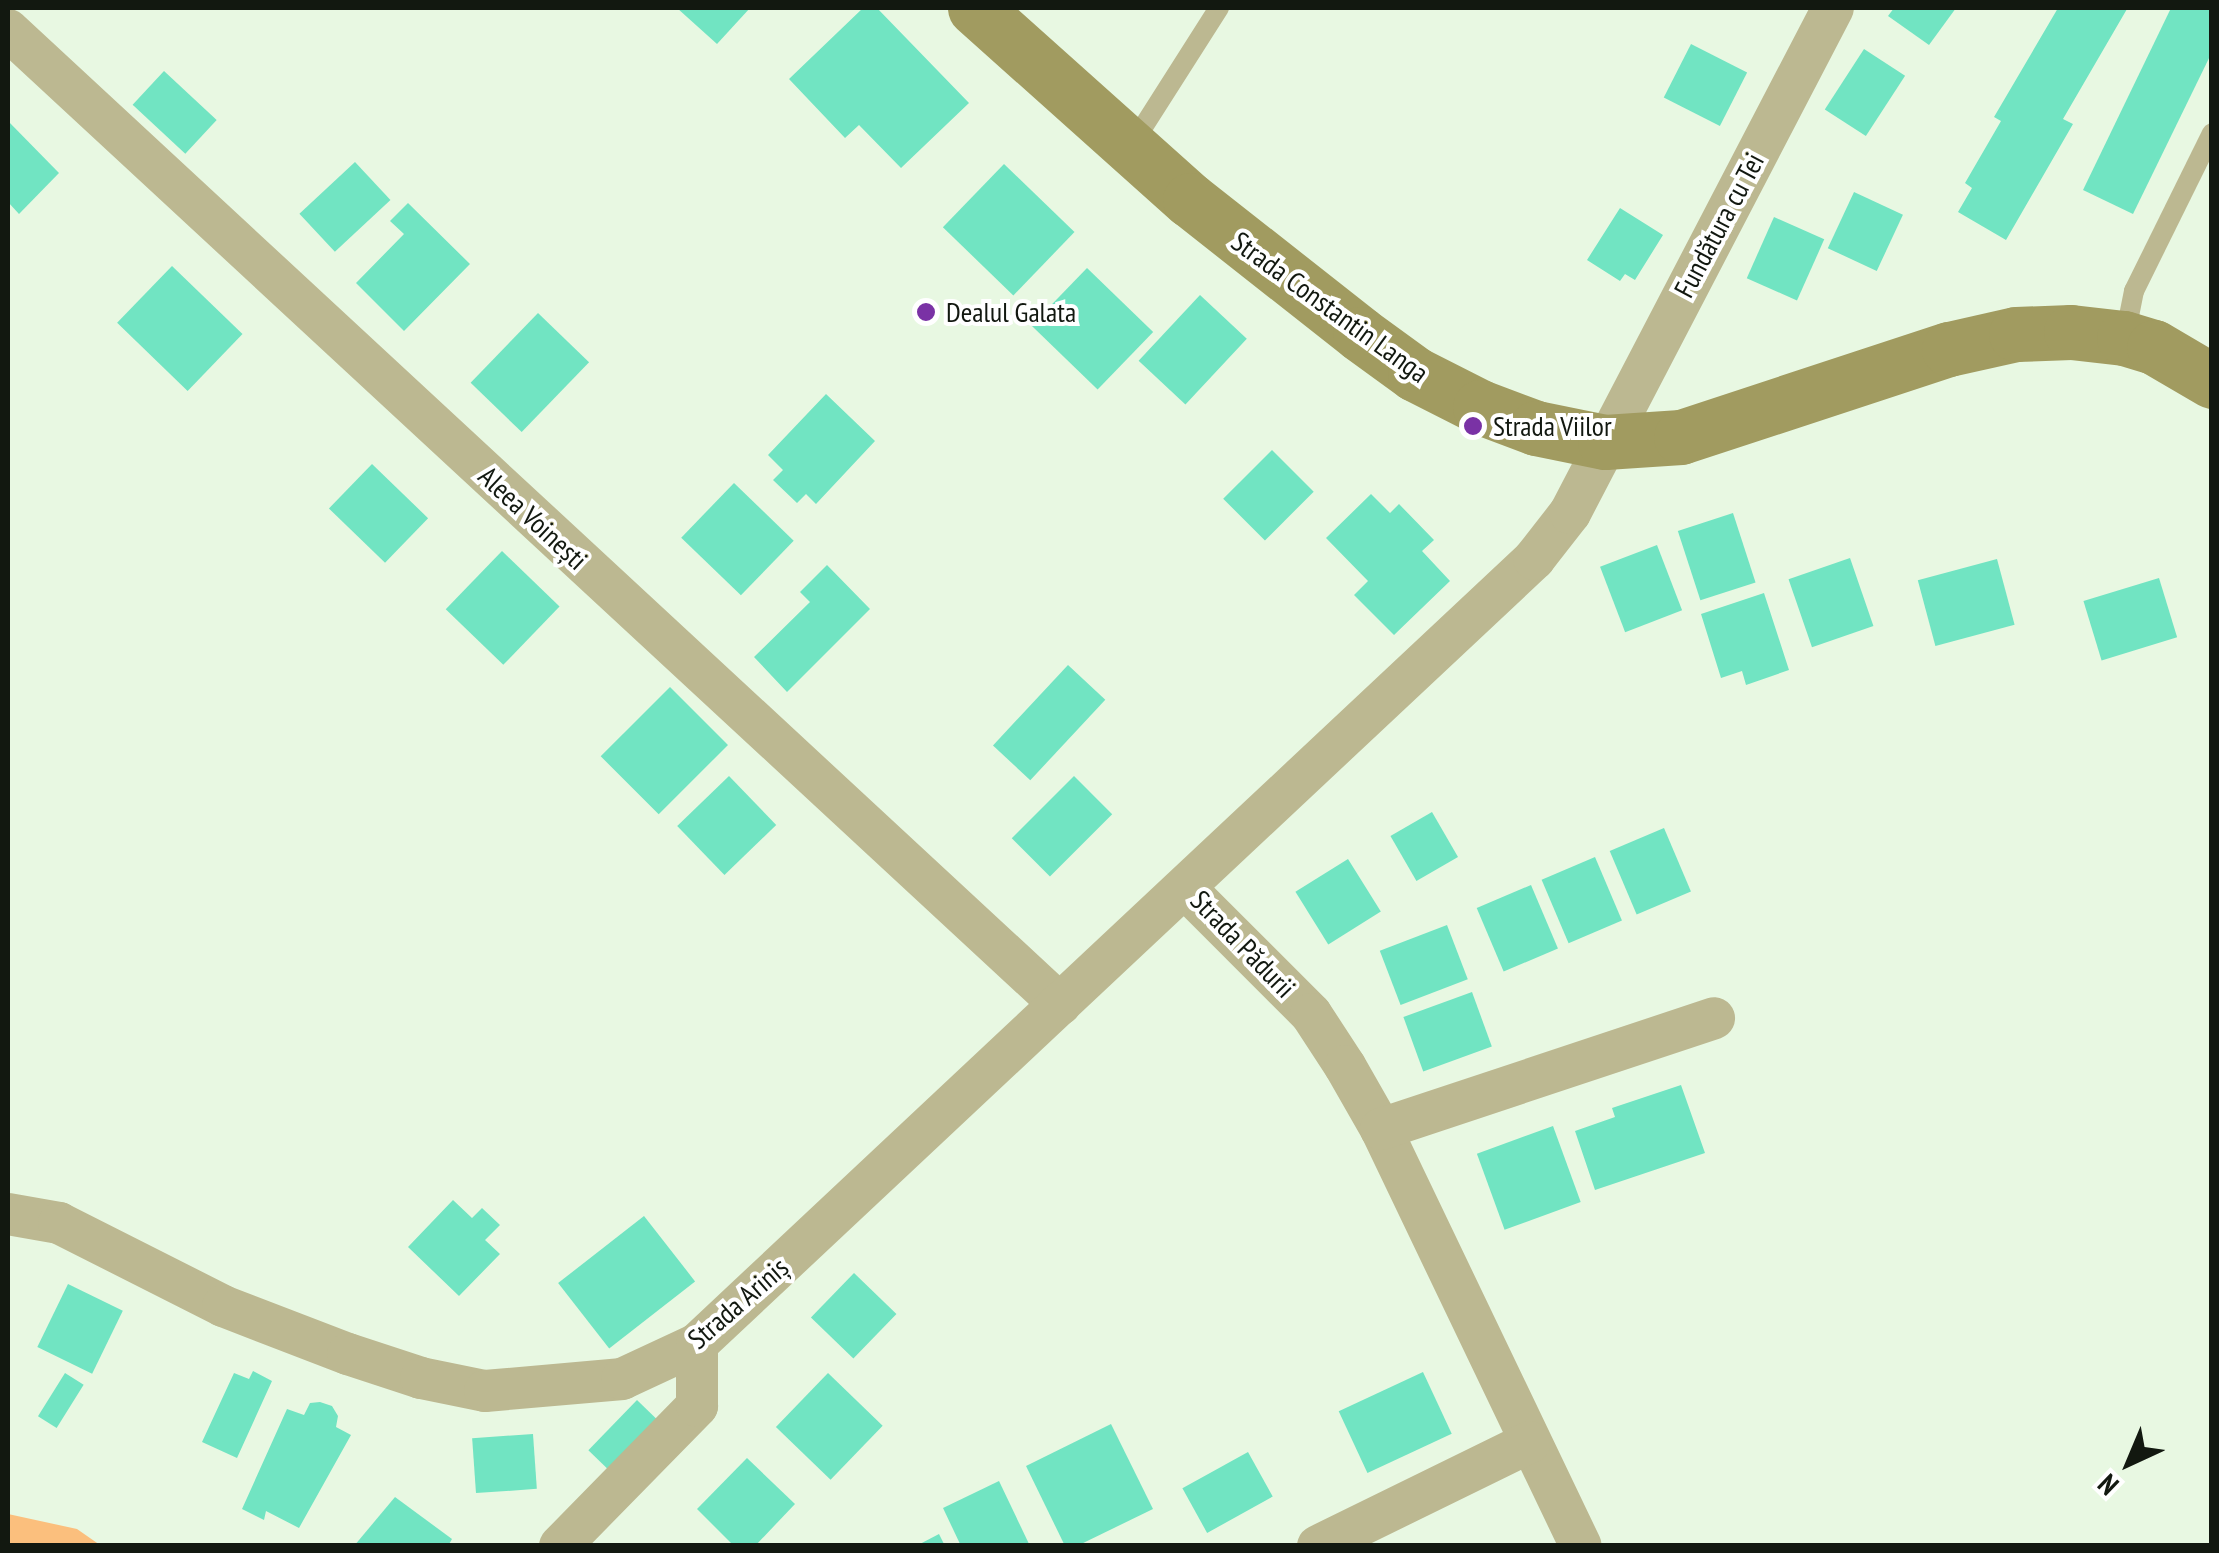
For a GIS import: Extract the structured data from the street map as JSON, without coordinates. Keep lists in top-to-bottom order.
{
  "streets": {
    "main road": ["Strada Constantin Langa"],
    "street": [
      "Fundătura cu Tei",
      "Aleea Voinești",
      "Strada Pădurii",
      "Strada Ariniș"
    ]
  },
  "crossings": [
    ["Fundătura cu Tei", "Strada Constantin Langa"],
    ["Fundătura cu Tei", "Strada Pădurii"],
    ["Strada Constantin Langa", "Strada Pădurii"],
    ["Aleea Voinești", "Strada Ariniș"],
    ["Strada Pădurii", "Strada Ariniș"]
  ],
  "places": ["Dealul Galata", "Strada Viilor"],
  "north": "bottom left"
}
